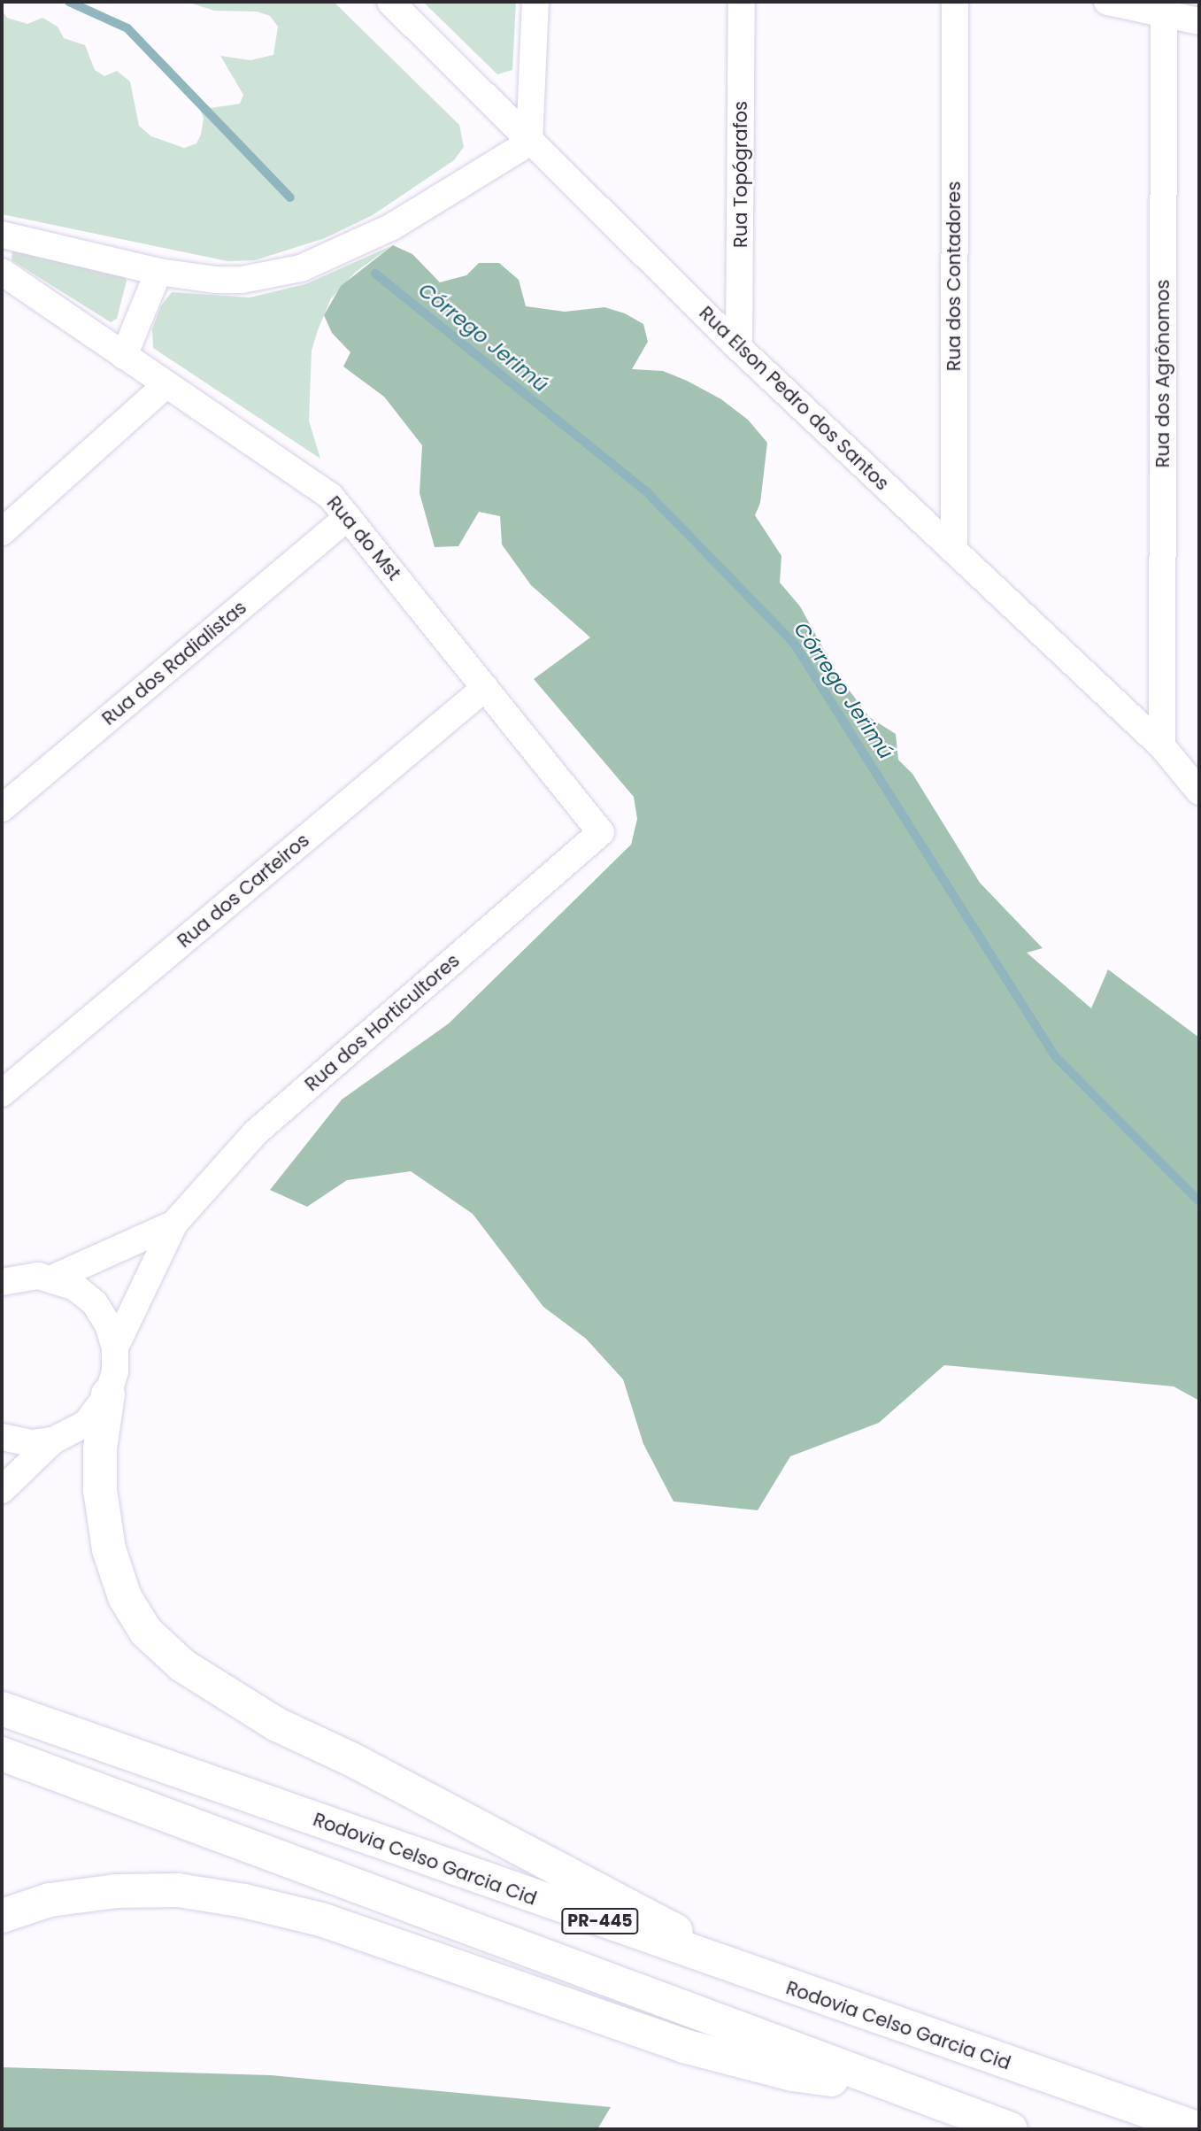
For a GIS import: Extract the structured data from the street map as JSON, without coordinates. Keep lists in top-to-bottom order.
{
  "streets": {
    "highway": ["Rodovia Celso Garcia Cid", "PR-445"],
    "street": [
      "Rua Topógrafos",
      "Rua dos Contadores",
      "Rua dos Agrônomos",
      "Rua Elson Pedro dos Santos",
      "Rua do Mst",
      "Rua dos Radialistas",
      "Rua dos Carteiros",
      "Rua dos Horticultores"
    ]
  },
  "crossings": [
    ["Rua Topógrafos", "Rua Elson Pedro dos Santos"],
    ["Rua dos Contadores", "Rua Elson Pedro dos Santos"],
    ["Rua dos Agrônomos", "Rua Elson Pedro dos Santos"],
    ["Rua do Mst", "Rua dos Radialistas"],
    ["Rua do Mst", "Rua dos Carteiros"],
    ["Rua do Mst", "Rua dos Horticultores"]
  ],
  "water": ["Córrego Jerimú"]
}
